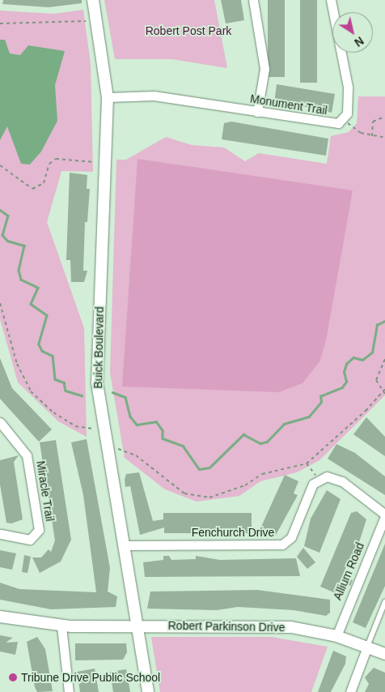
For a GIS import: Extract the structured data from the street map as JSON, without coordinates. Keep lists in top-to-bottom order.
{
  "streets": {
    "street": [
      "Monument Trail",
      "Buick Boulevard",
      "Miracle Trail",
      "Fenchurch Drive",
      "Allium Road",
      "Robert Parkinson Drive"
    ]
  },
  "crossings": [
    ["Monument Trail", "Buick Boulevard"],
    ["Buick Boulevard", "Fenchurch Drive"],
    ["Buick Boulevard", "Robert Parkinson Drive"],
    ["Fenchurch Drive", "Allium Road"],
    ["Allium Road", "Robert Parkinson Drive"]
  ],
  "parks": ["Robert Post Park"],
  "places": ["Tribune Drive Public School"],
  "north": "bottom right"
}
